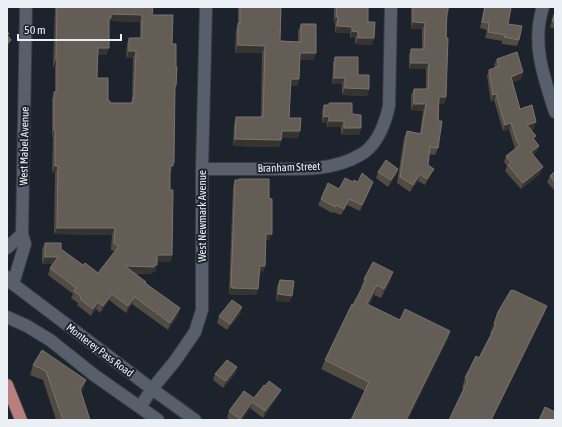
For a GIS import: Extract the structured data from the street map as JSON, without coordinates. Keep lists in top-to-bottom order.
{
  "streets": {
    "street": [
      "West Mabel Avenue",
      "Branham Street",
      "West Newmark Avenue",
      "Monterey Pass Road"
    ]
  },
  "crossings": [
    ["West Mabel Avenue", "Monterey Pass Road"],
    ["Branham Street", "West Newmark Avenue"],
    ["West Newmark Avenue", "Monterey Pass Road"]
  ],
  "scale_bar": "50 m"
}
